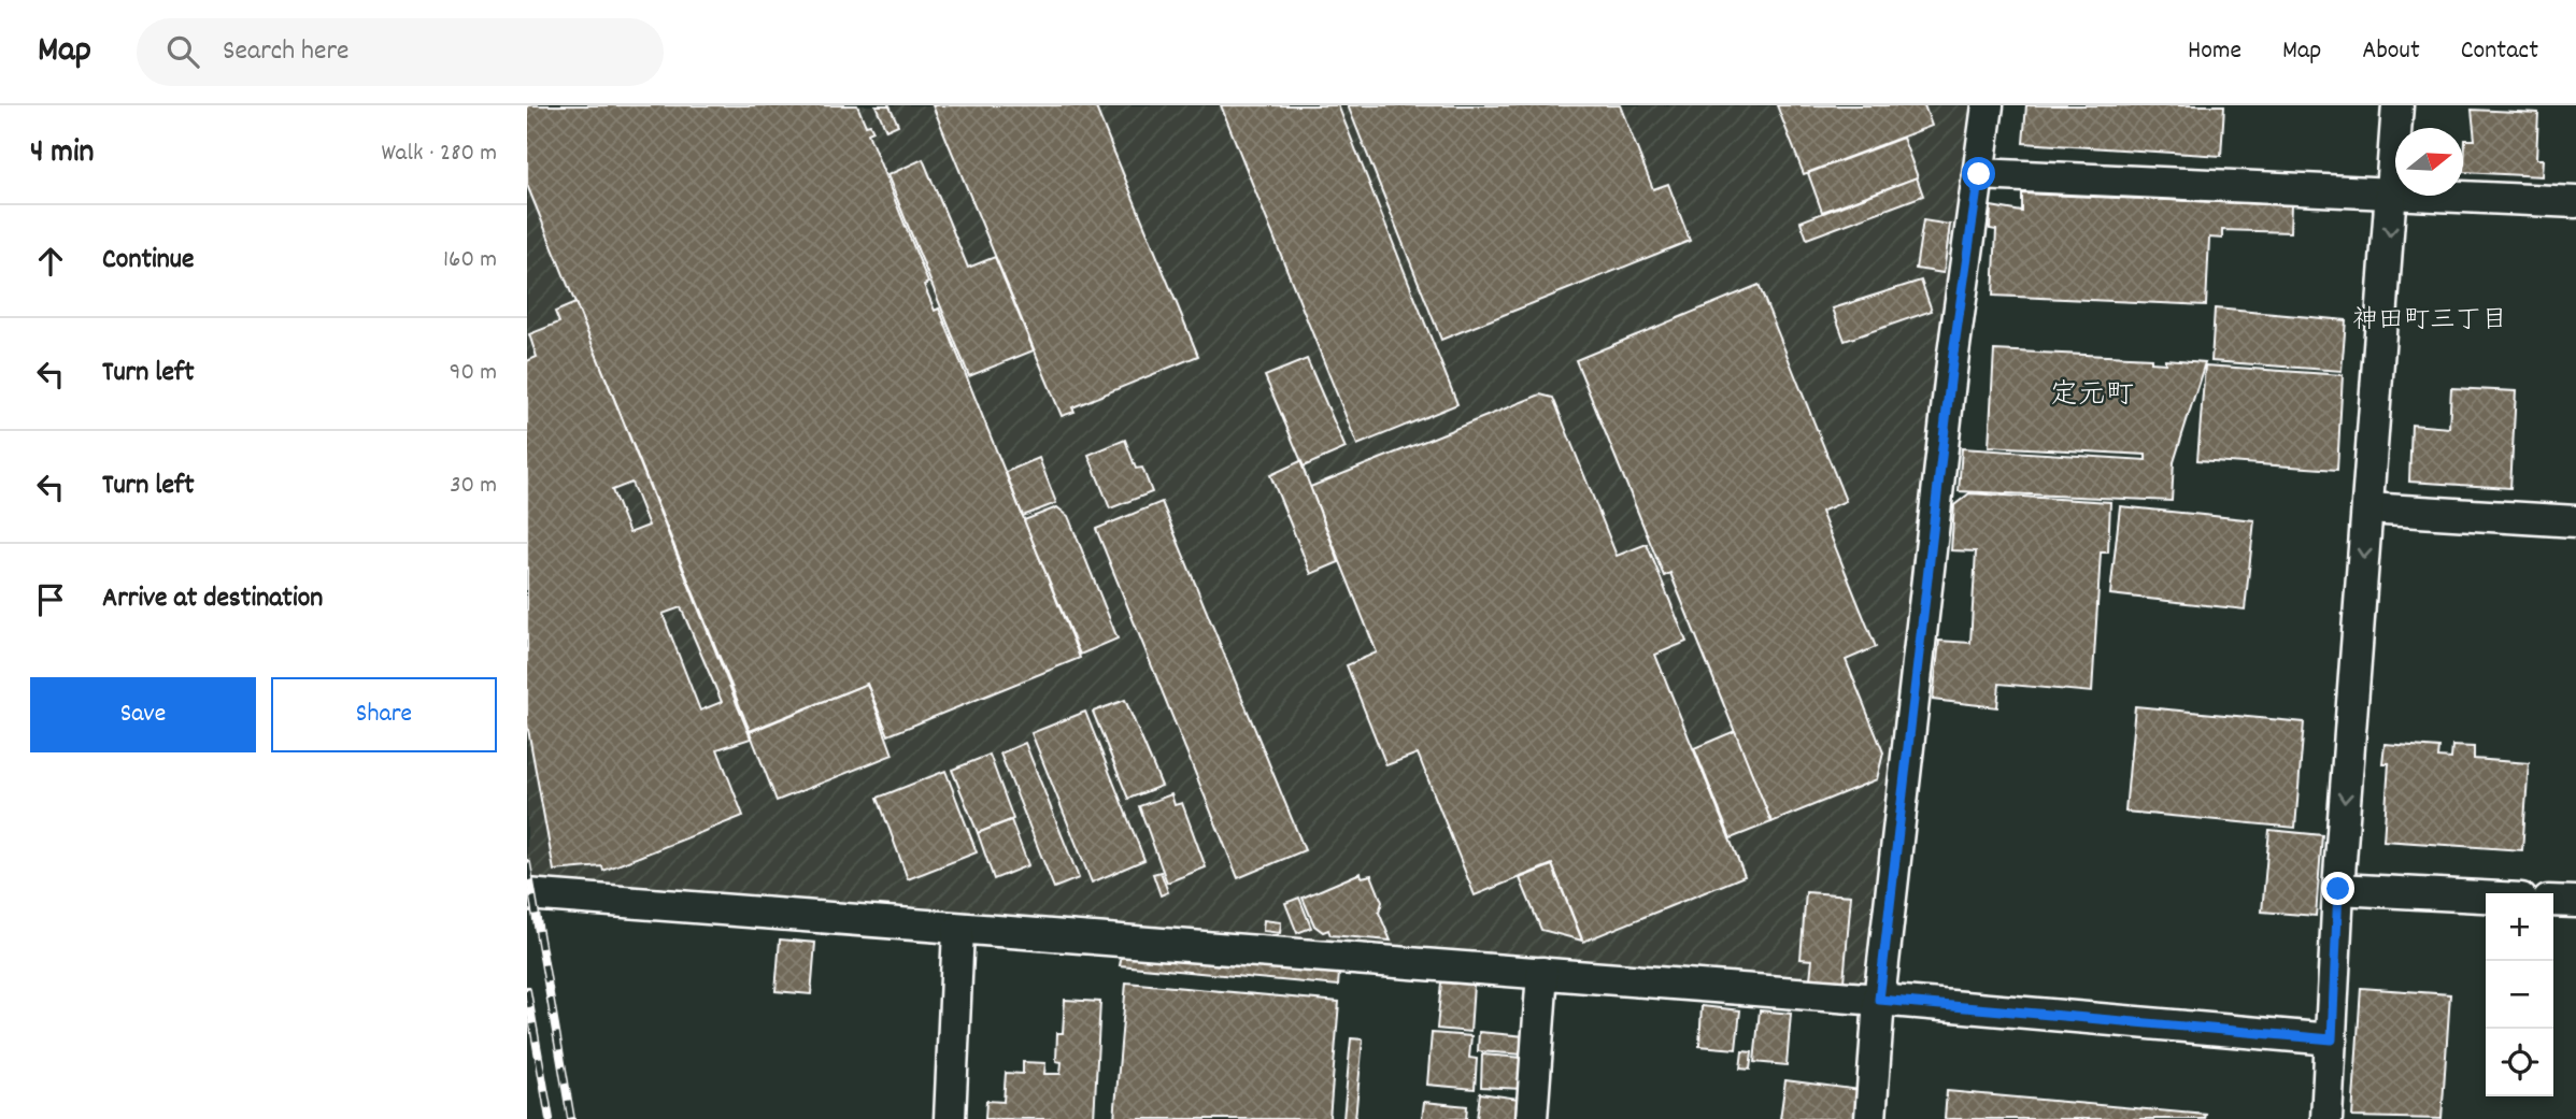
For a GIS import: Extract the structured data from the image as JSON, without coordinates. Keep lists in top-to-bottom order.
{
  "districts": ["神田町三丁目", "定元町"],
  "north": "right",
  "page": {
    "header": "Map",
    "search": "Search here",
    "nav": [
      "Home",
      "Map",
      "About",
      "Contact"
    ],
    "heading": ["4 min", "Walk · 280 m"],
    "list": [
      ["Continue", "160 m"],
      ["Turn left", "90 m"],
      ["Turn left", "30 m"],
      "Arrive at destination"
    ],
    "buttons": ["Save", "Share"],
    "map_buttons": ["+", "−"]
  }
}
